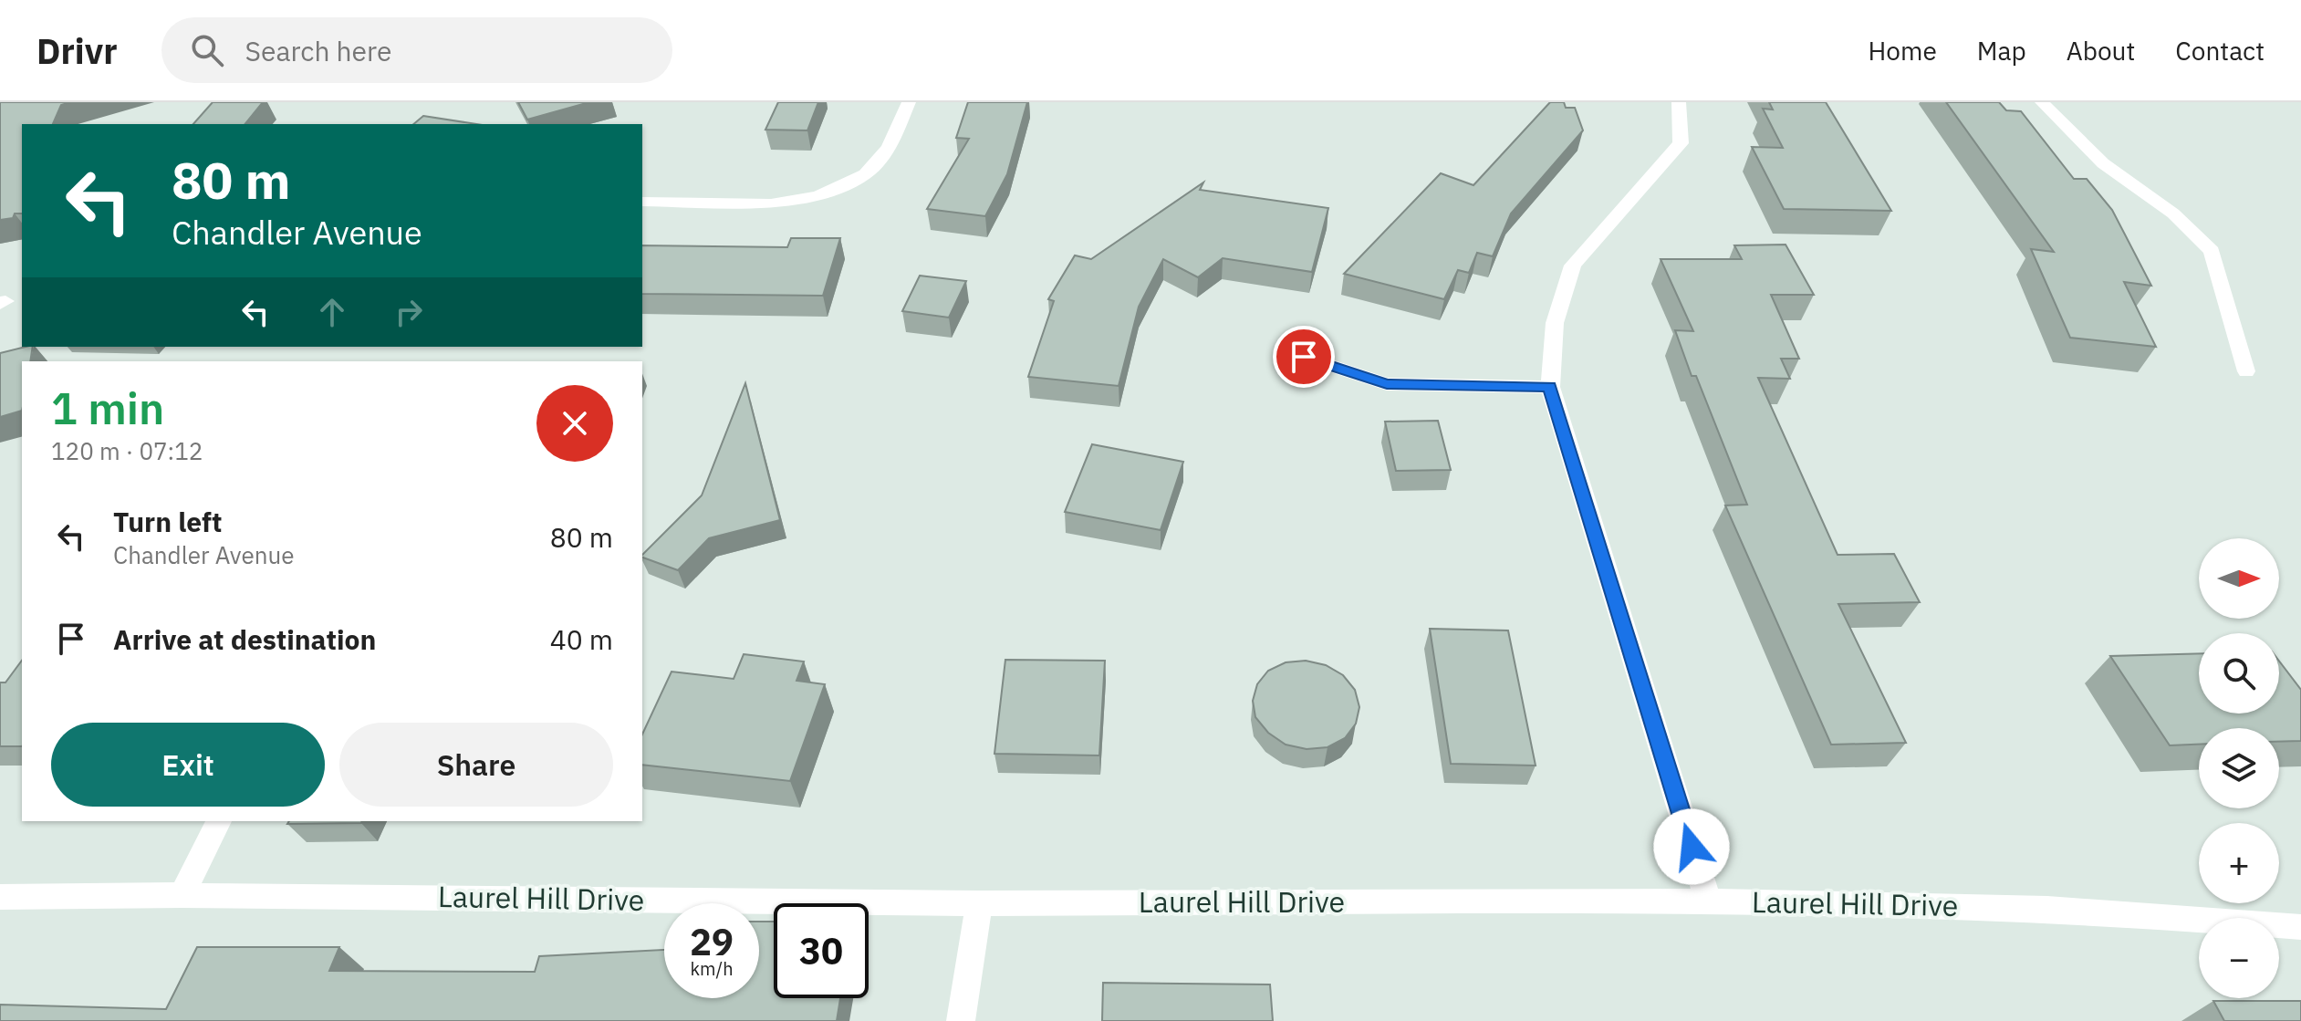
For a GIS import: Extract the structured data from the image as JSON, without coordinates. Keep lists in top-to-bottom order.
{
  "streets": {
    "street": ["Laurel Hill Drive"]
  },
  "north": "right",
  "page": {
    "header": "Drivr",
    "search": "Search here",
    "nav": [
      "Home",
      "Map",
      "About",
      "Contact"
    ],
    "turn": ["80 m", "Chandler Avenue"],
    "heading": ["1 min", "120 m · 07:12"],
    "list": [
      {
        "name": "Turn left",
        "note": "Chandler Avenue",
        "value": "80 m"
      },
      {
        "name": "Arrive at destination",
        "value": "40 m"
      }
    ],
    "map_buttons": ["+", "−"],
    "buttons": ["Exit", "Share"],
    "speed": "29 km/h",
    "limit": "30"
  }
}
